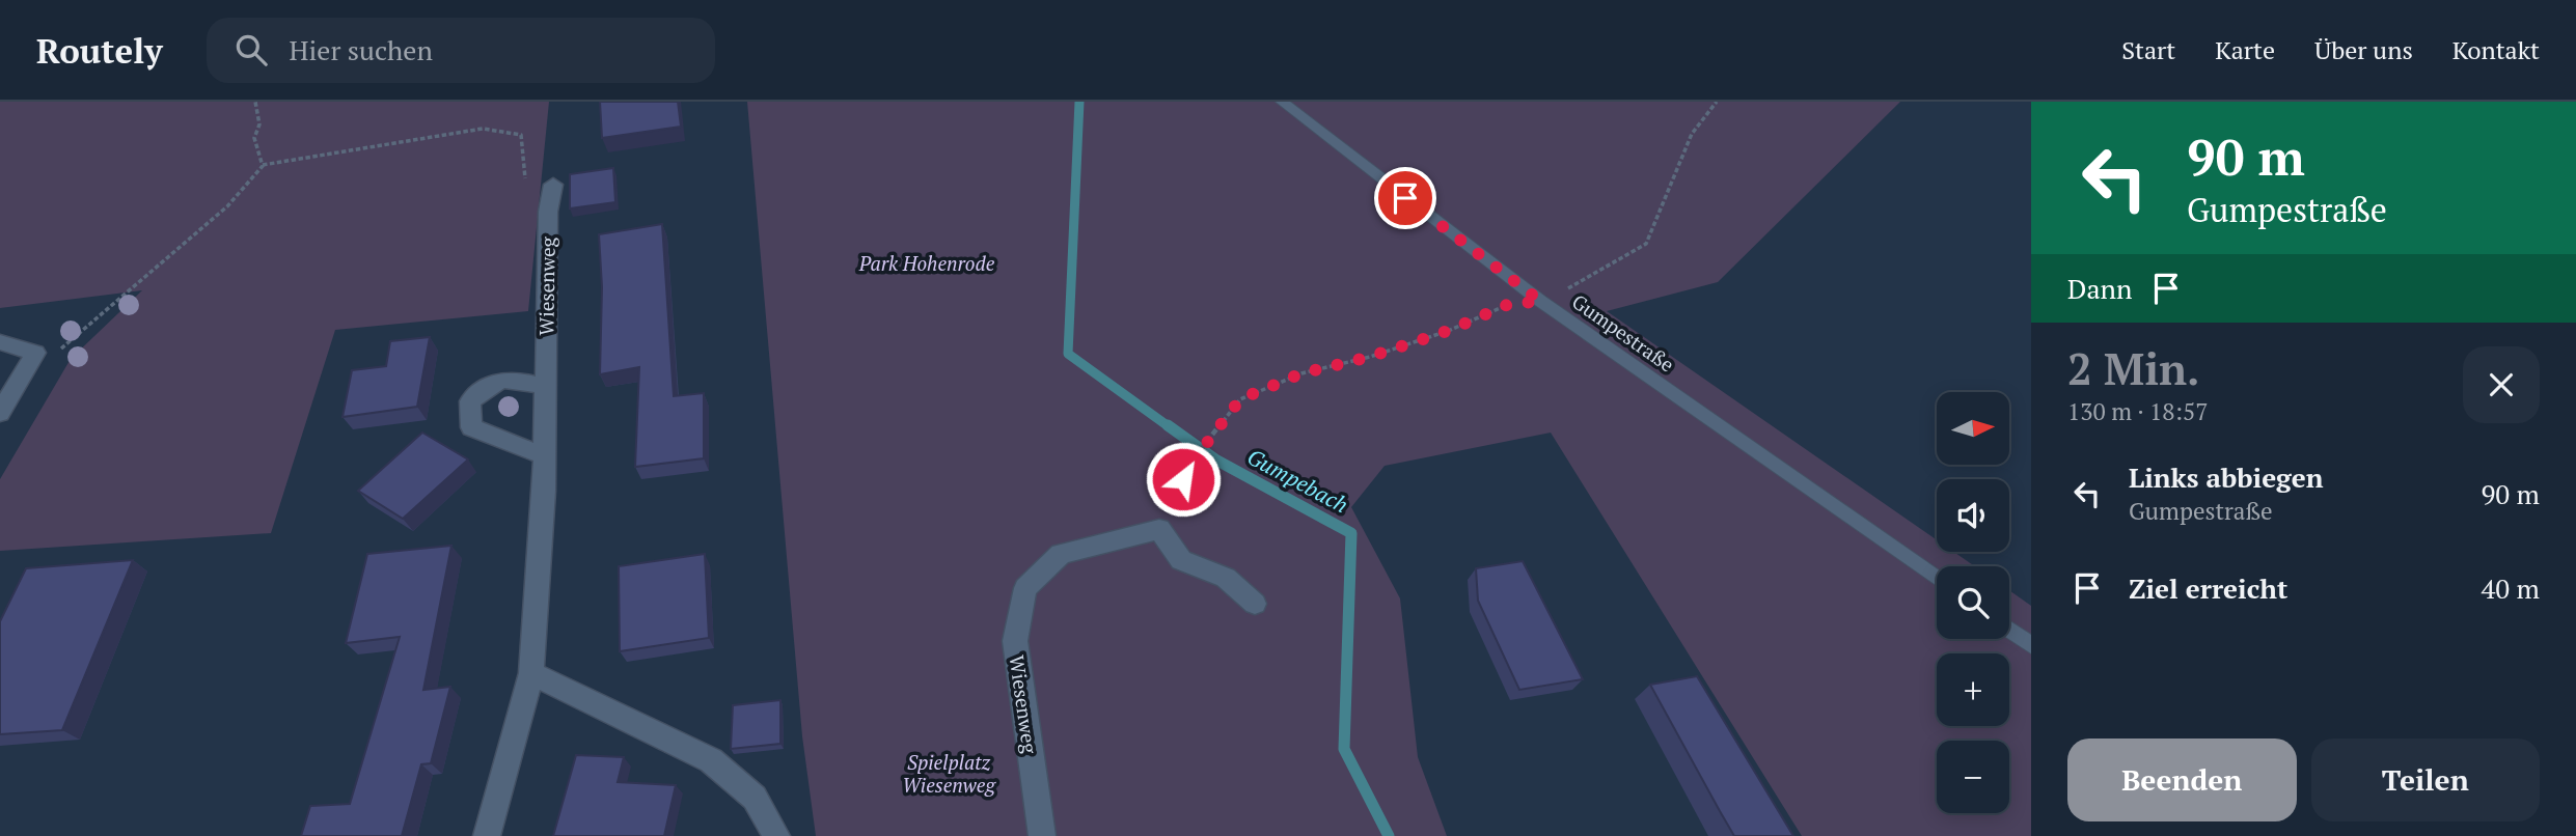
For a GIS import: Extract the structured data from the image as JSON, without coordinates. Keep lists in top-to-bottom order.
{
  "streets": {
    "street": ["Wiesenweg"],
    "lane": ["Gumpestraße"]
  },
  "water": ["Gumpebach"],
  "parks": ["Park Hohenrode", "Spielplatz Wiesenweg"],
  "north": "right",
  "page": {
    "header": "Routely",
    "search": "Hier suchen",
    "nav": [
      "Start",
      "Karte",
      "Über uns",
      "Kontakt"
    ],
    "turn": ["90 m", "Gumpestraße"],
    "then": "Dann",
    "heading": ["2 Min.", "130 m · 18:57"],
    "map_buttons": ["+", "−"],
    "list": [
      {
        "name": "Links abbiegen",
        "note": "Gumpestraße",
        "value": "90 m"
      },
      {
        "name": "Ziel erreicht",
        "value": "40 m"
      }
    ],
    "buttons": ["Beenden", "Teilen"]
  }
}
